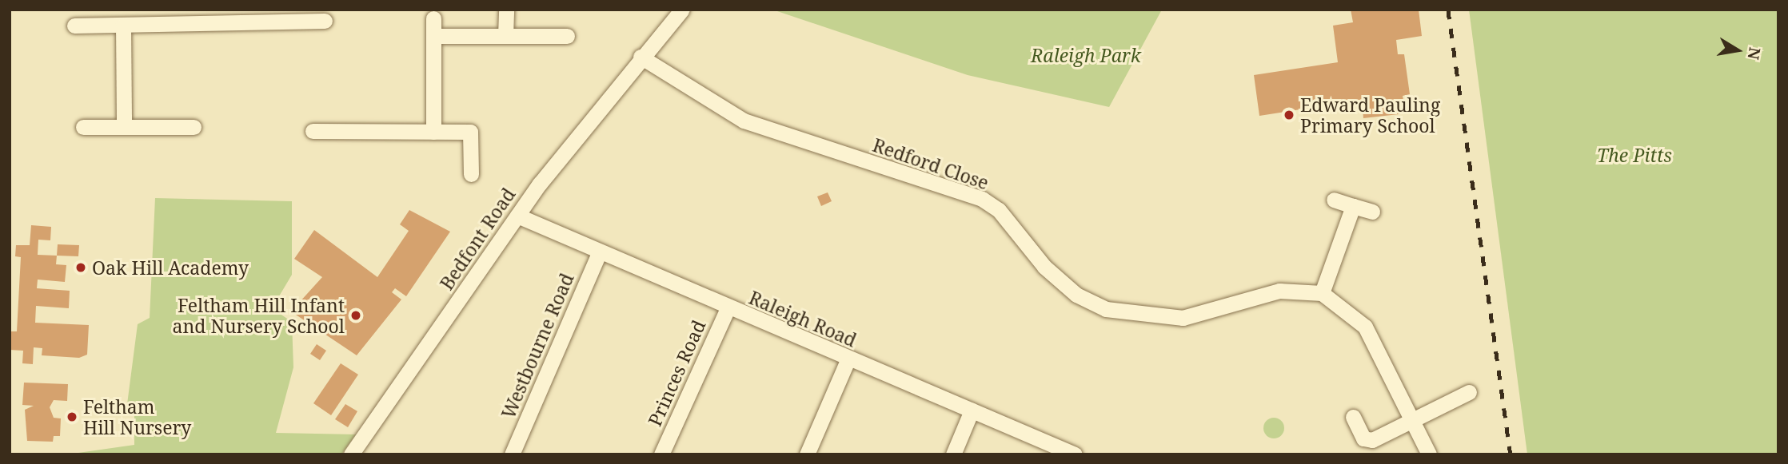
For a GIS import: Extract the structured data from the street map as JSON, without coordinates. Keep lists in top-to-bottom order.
{
  "streets": {
    "street": [
      "Redford Close",
      "Bedfont Road",
      "Raleigh Road",
      "Westbourne Road",
      "Princes Road"
    ]
  },
  "crossings": [
    ["Redford Close", "Bedfont Road"],
    ["Bedfont Road", "Raleigh Road"],
    ["Raleigh Road", "Westbourne Road"],
    ["Raleigh Road", "Princes Road"]
  ],
  "parks": ["Raleigh Park", "The Pitts"],
  "places": [
    "Edward Pauling Primary School",
    "Oak Hill Academy",
    "Feltham Hill Infant and Nursery School",
    "Feltham Hill Nursery"
  ],
  "north": "right"
}
